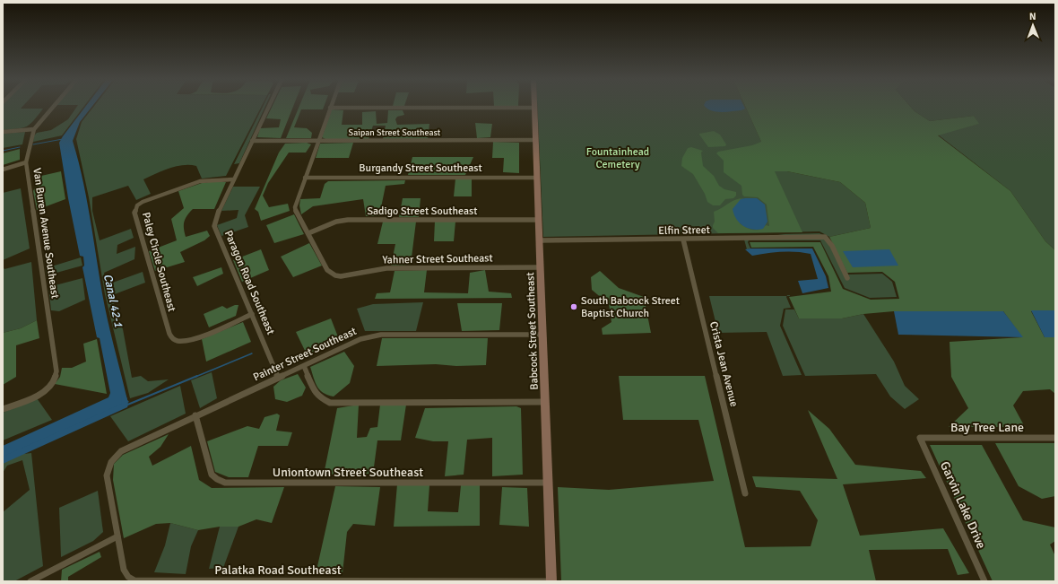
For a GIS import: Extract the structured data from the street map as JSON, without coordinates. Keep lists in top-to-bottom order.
{
  "streets": {
    "main road": ["Babcock Street Southeast"],
    "street": [
      "Saipan Street Southeast",
      "Burgandy Street Southeast",
      "Sadigo Street Southeast",
      "Elfin Street",
      "Van Buren Avenue Southeast",
      "Yahner Street Southeast",
      "Paley Circle Southeast",
      "Paragon Road Southeast",
      "Painter Street Southeast",
      "Crista Jean Avenue",
      "Bay Tree Lane",
      "Uniontown Street Southeast",
      "Garvin Lake Drive",
      "Palatka Road Southeast"
    ]
  },
  "crossings": [
    ["Saipan Street Southeast", "Paragon Road Southeast"],
    ["Saipan Street Southeast", "Babcock Street Southeast"],
    ["Burgandy Street Southeast", "Babcock Street Southeast"],
    ["Sadigo Street Southeast", "Yahner Street Southeast"],
    ["Sadigo Street Southeast", "Babcock Street Southeast"],
    ["Elfin Street", "Babcock Street Southeast"],
    ["Elfin Street", "Crista Jean Avenue"],
    ["Yahner Street Southeast", "Babcock Street Southeast"],
    ["Paley Circle Southeast", "Paragon Road Southeast"],
    ["Paragon Road Southeast", "Painter Street Southeast"],
    ["Babcock Street Southeast", "Painter Street Southeast"],
    ["Babcock Street Southeast", "Uniontown Street Southeast"],
    ["Babcock Street Southeast", "Palatka Road Southeast"],
    ["Painter Street Southeast", "Uniontown Street Southeast"],
    ["Painter Street Southeast", "Palatka Road Southeast"],
    ["Bay Tree Lane", "Garvin Lake Drive"]
  ],
  "water": ["Canal 42-1"],
  "parks": ["Fountainhead Cemetery"],
  "places": ["South Babcock Street Baptist Church"],
  "north": "top"
}
